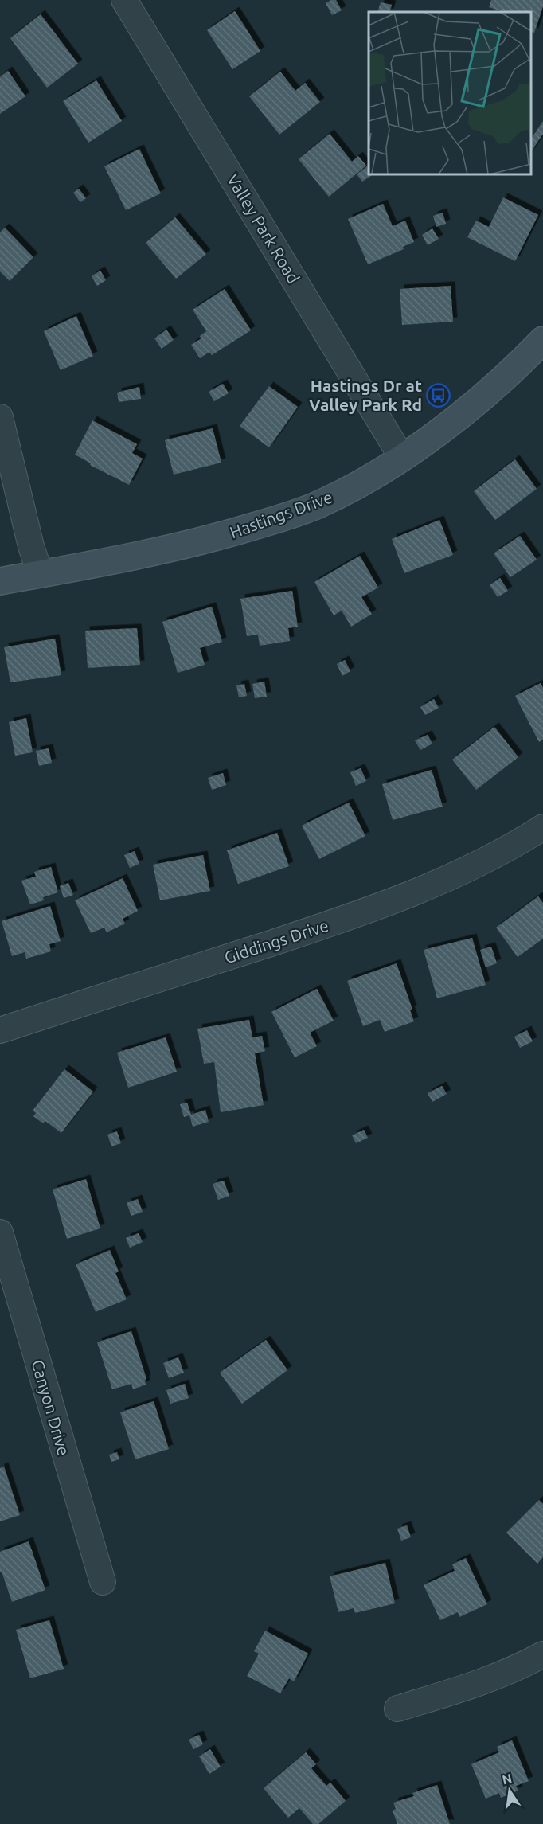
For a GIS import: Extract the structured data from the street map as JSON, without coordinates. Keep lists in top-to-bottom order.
{
  "streets": {
    "street": [
      "Valley Park Road",
      "Hastings Drive",
      "Giddings Drive",
      "Canyon Drive"
    ]
  },
  "crossings": [
    ["Valley Park Road", "Hastings Drive"]
  ],
  "places": {
    "bus stop": ["Hastings Dr at Valley Park Rd"]
  },
  "north": "top"
}
